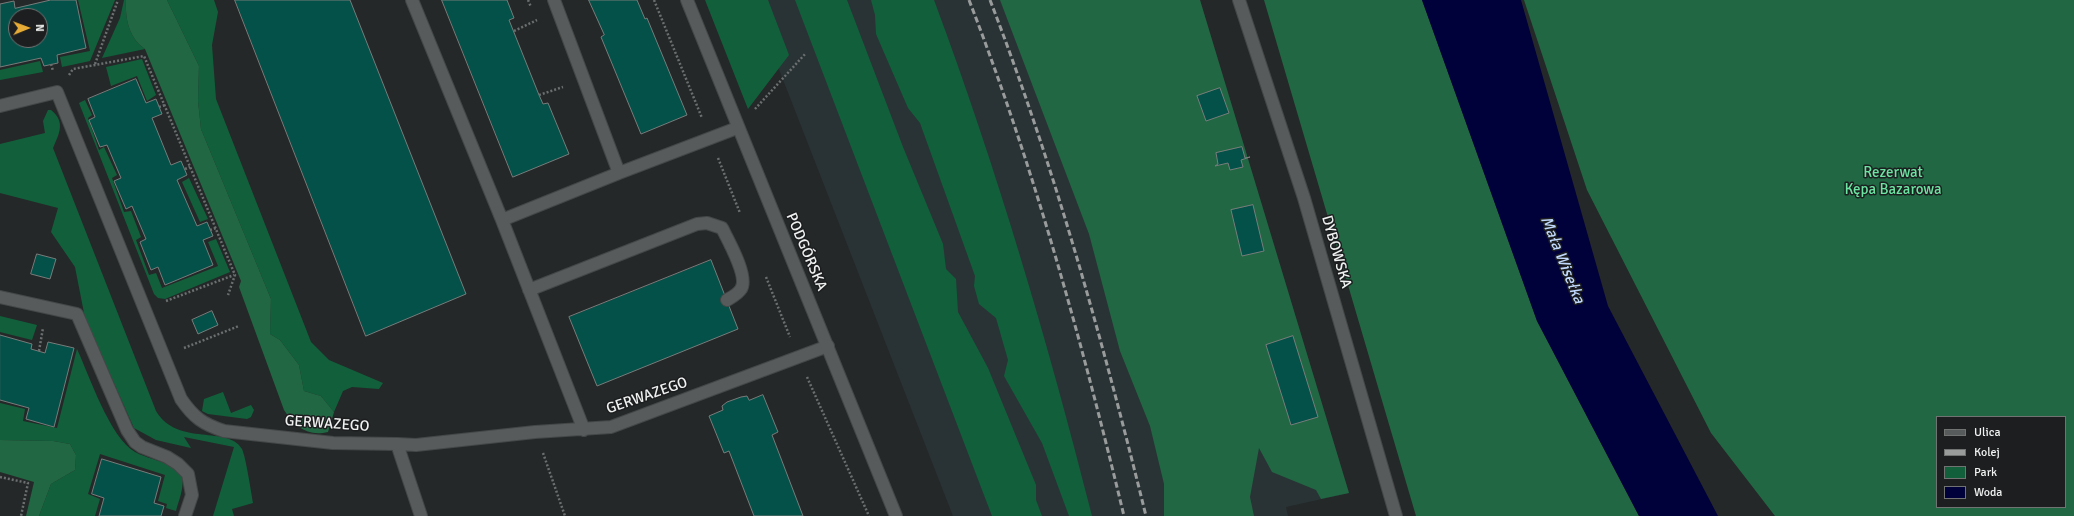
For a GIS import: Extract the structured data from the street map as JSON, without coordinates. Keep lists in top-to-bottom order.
{
  "streets": {
    "street": ["PODGÓRSKA", "DYBOWSKA", "GERWAZEGO"]
  },
  "crossings": [
    ["PODGÓRSKA", "GERWAZEGO"]
  ],
  "water": ["Mała Wisełka"],
  "parks": ["Rezerwat Kępa Bazarowa"],
  "legend": [
    "Ulica",
    "Kolej",
    "Park",
    "Woda"
  ],
  "north": "right"
}
